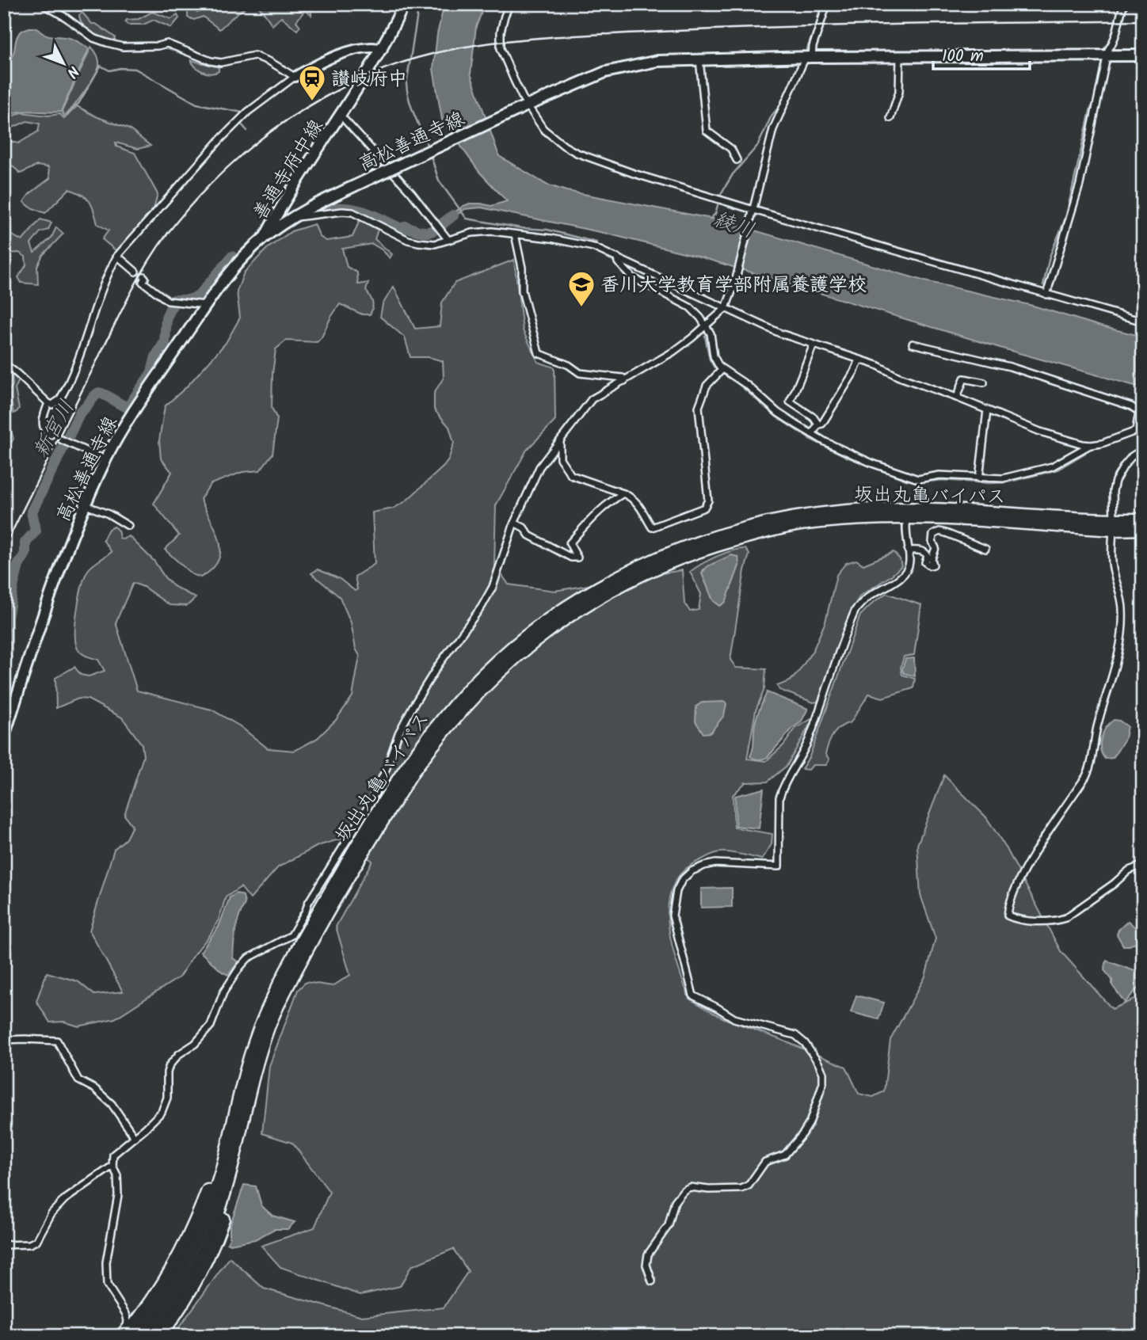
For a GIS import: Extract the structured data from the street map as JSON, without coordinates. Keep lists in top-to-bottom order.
{
  "streets": {
    "highway": ["坂出丸亀バイパス"],
    "main road": ["高松善通寺線", "善通寺府中線"]
  },
  "crossings": [
    ["高松善通寺線", "善通寺府中線"]
  ],
  "water": ["綾川", "新宮川"],
  "places": {
    "station": ["讃岐府中"],
    "school or university": ["香川大学教育学部附属養護学校"]
  },
  "scale_bar": "100 m",
  "north": "bottom right"
}
